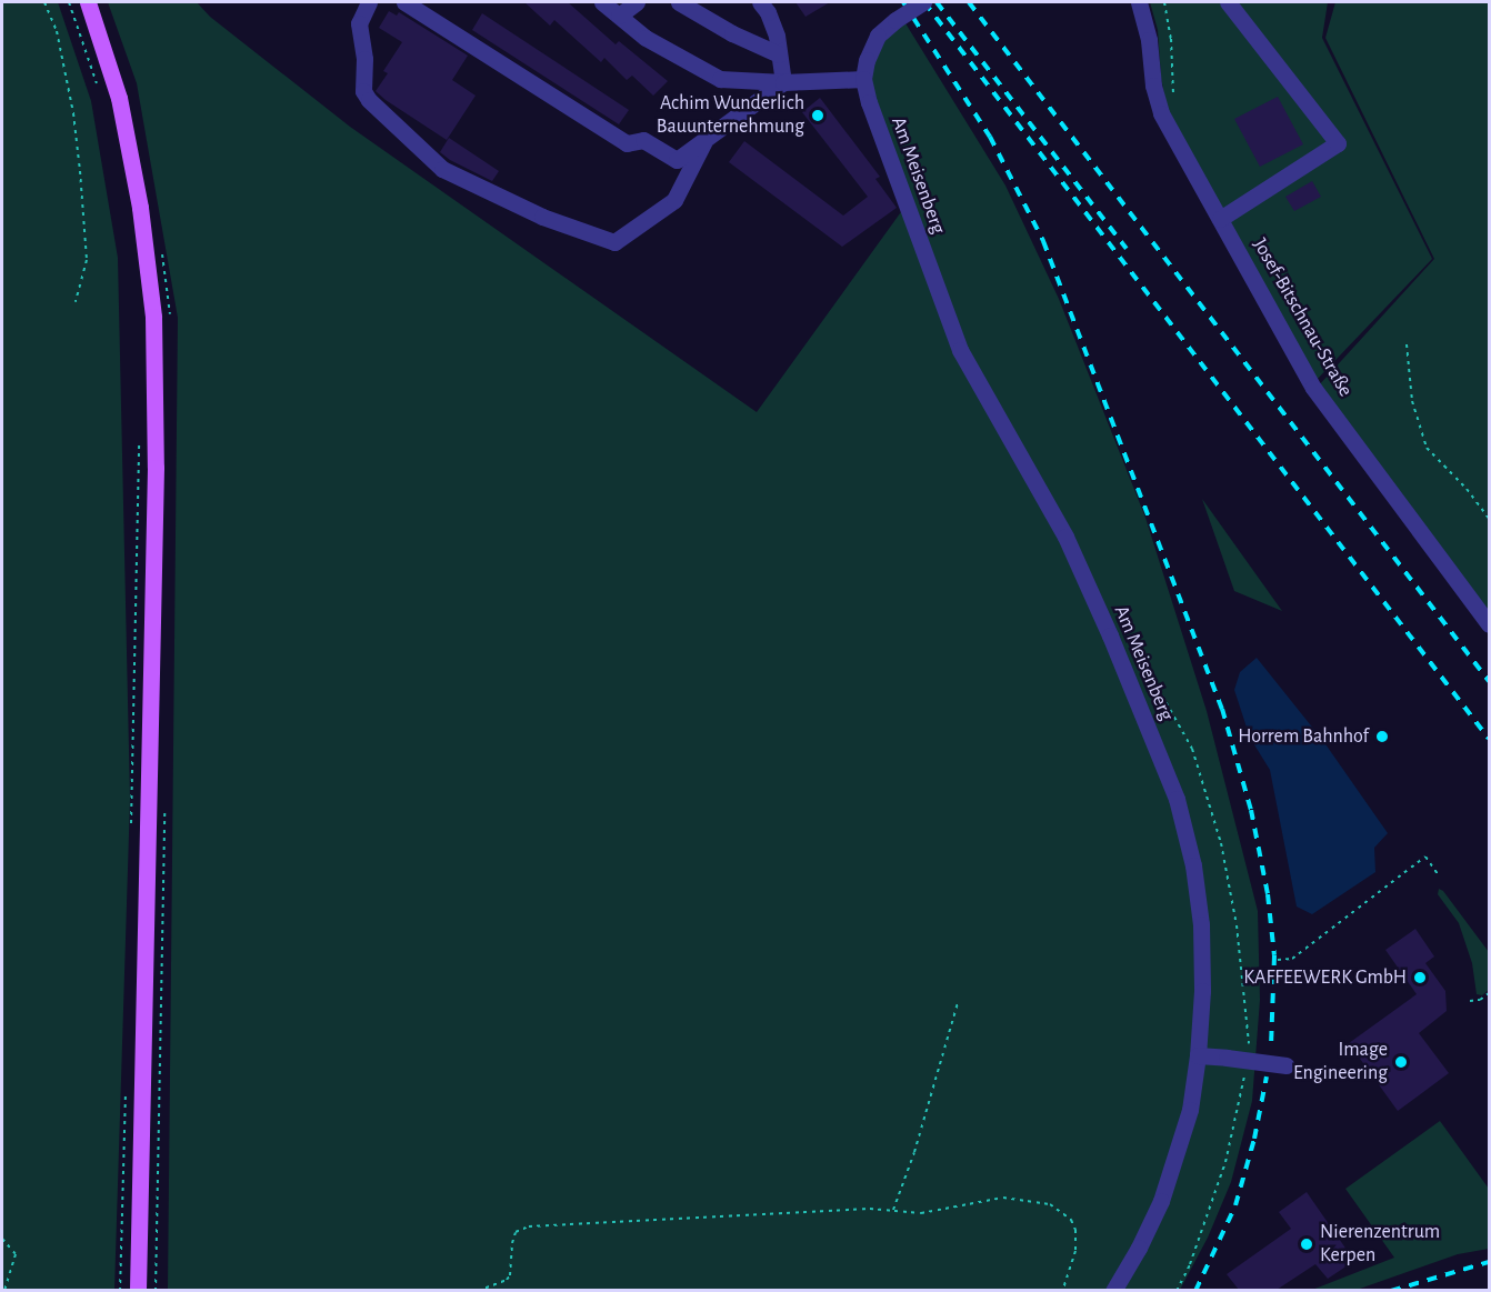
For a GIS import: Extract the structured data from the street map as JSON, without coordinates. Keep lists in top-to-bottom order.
{
  "streets": {
    "street": ["Am Meisenberg", "Josef-Bitschnau-Straße"]
  },
  "places": [
    "Achim Wunderlich Bauunternehmung",
    "Horrem Bahnhof",
    "KAFFEEWERK GmbH",
    "Image Engineering",
    "Nierenzentrum Kerpen"
  ]
}
